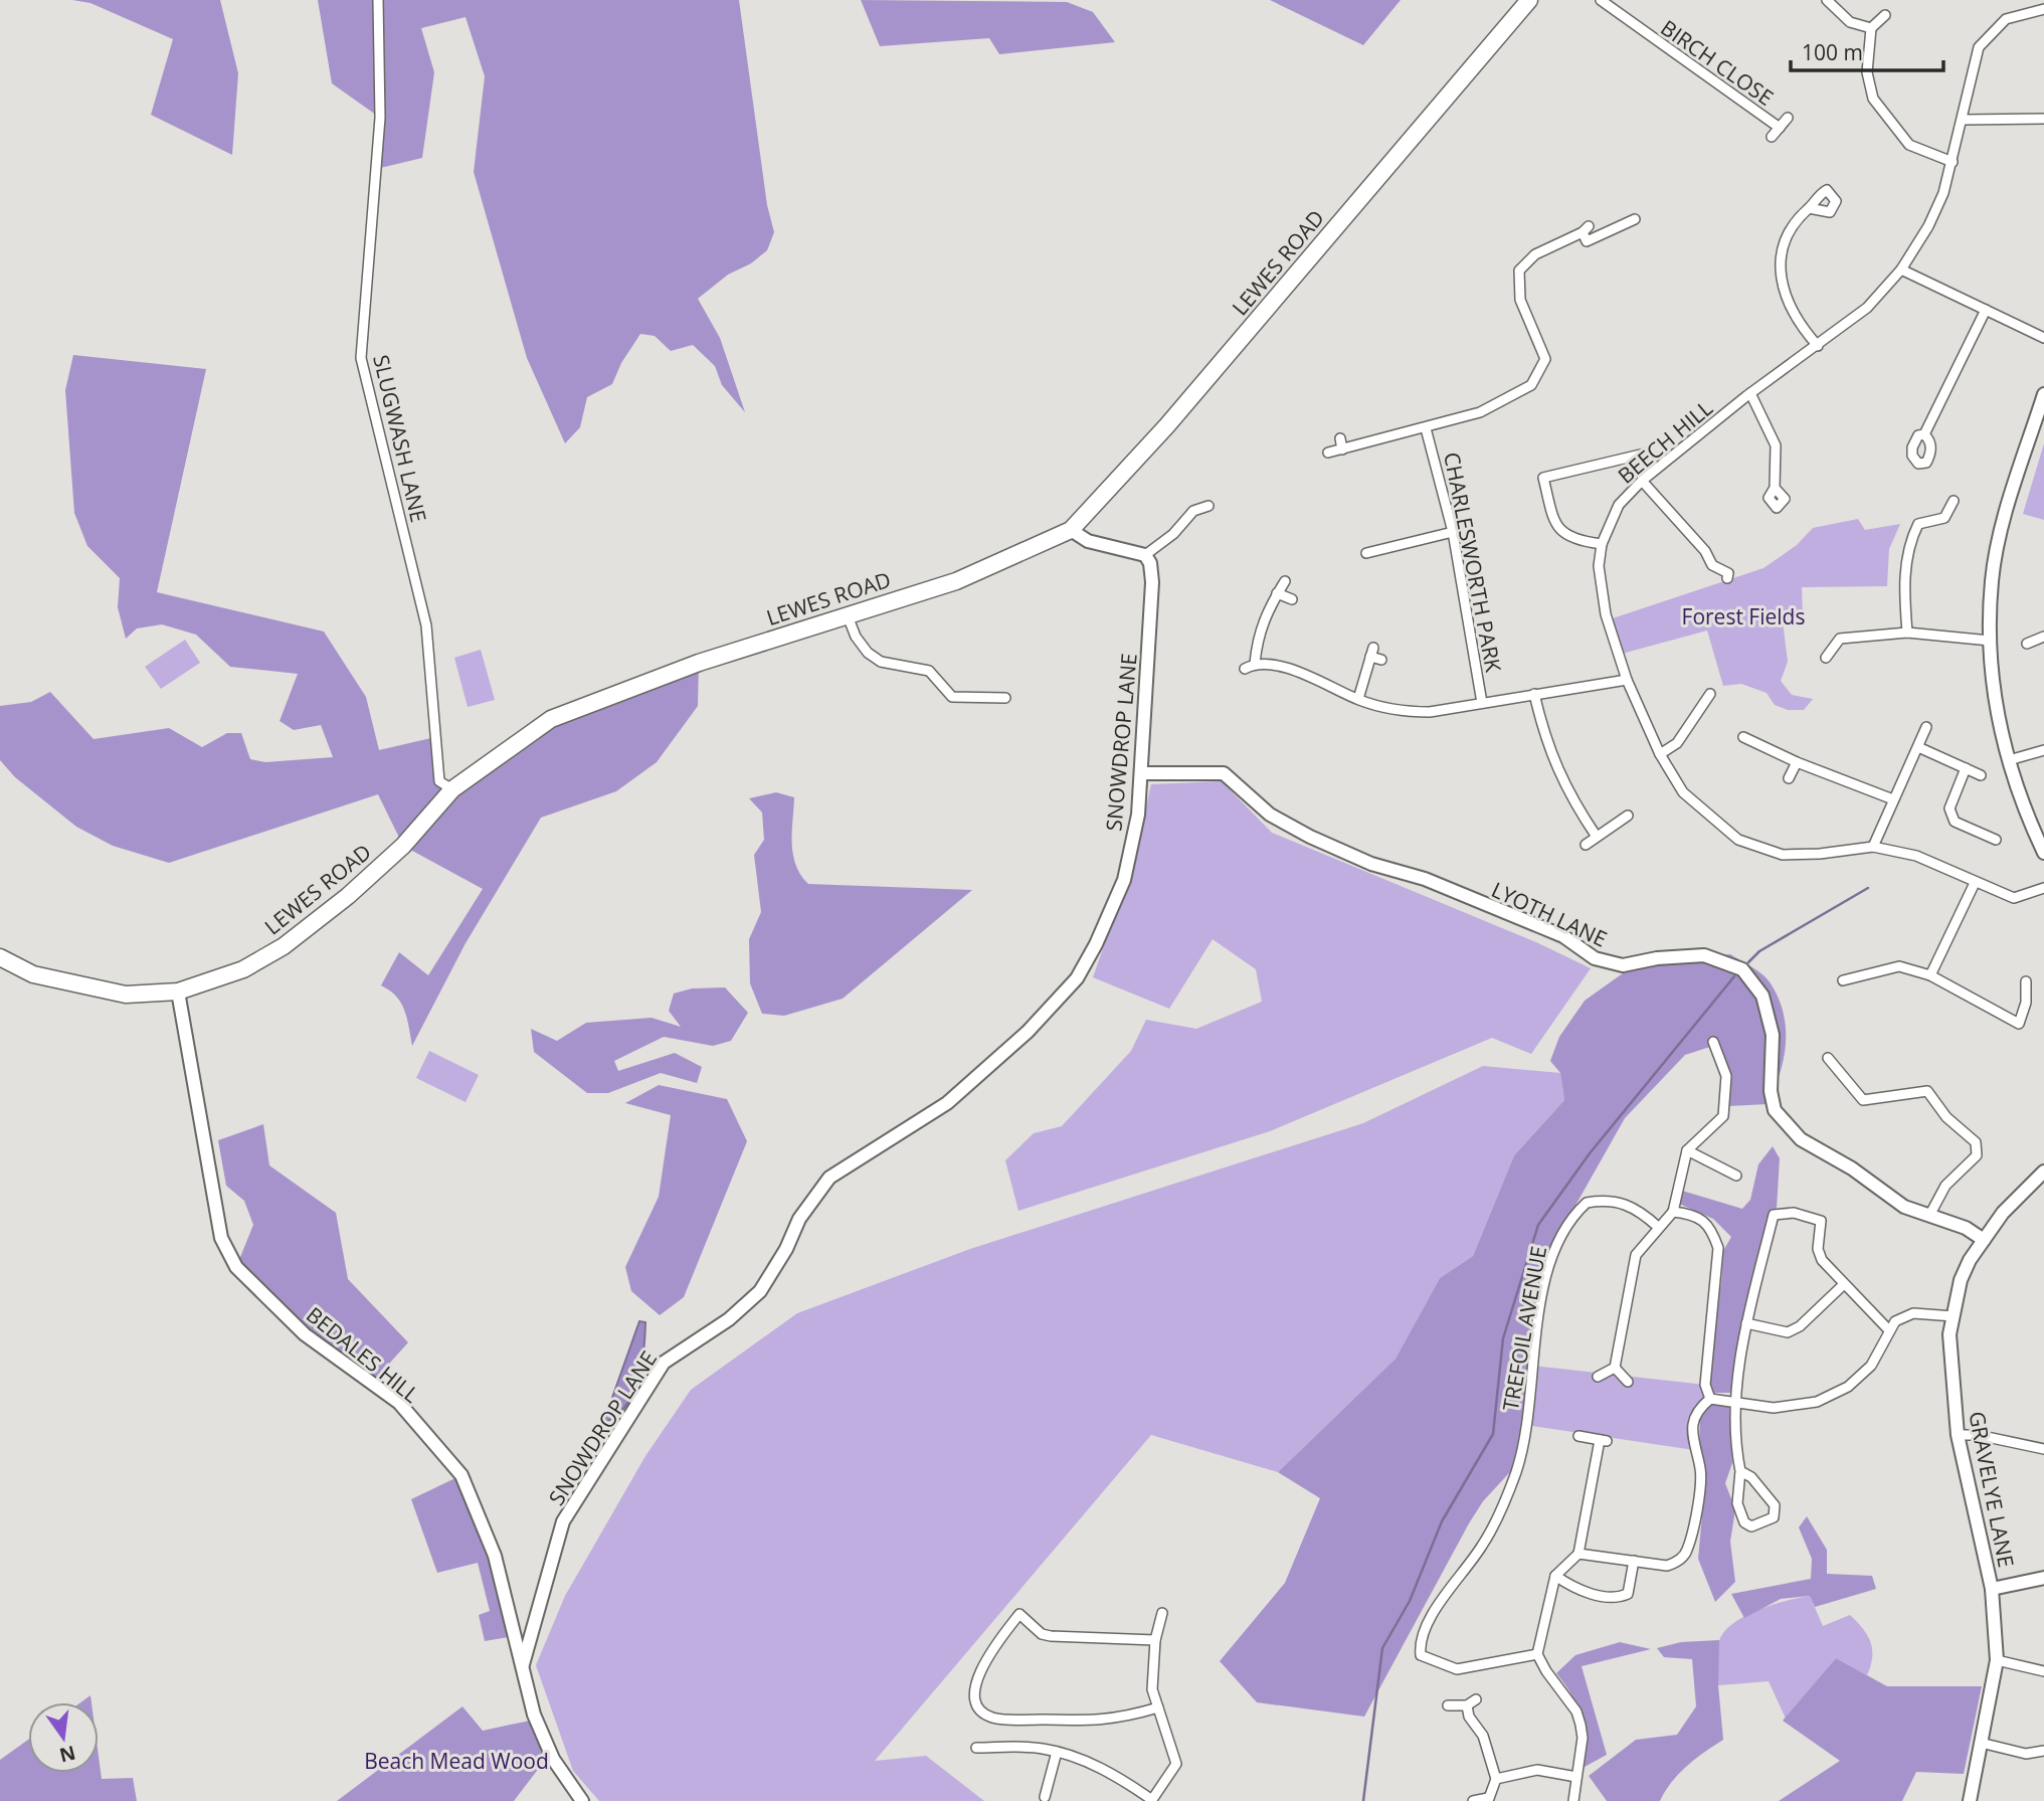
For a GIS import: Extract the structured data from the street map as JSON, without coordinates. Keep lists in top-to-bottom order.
{
  "streets": {
    "highway": ["LEWES ROAD"],
    "street": [
      "BIRCH CLOSE",
      "SLUGWASH LANE",
      "BEECH HILL",
      "CHARLESWORTH PARK",
      "SNOWDROP LANE",
      "LYOTH LANE",
      "TREFOIL AVENUE",
      "BEDALES HILL",
      "GRAVELYE LANE"
    ]
  },
  "crossings": [
    ["LEWES ROAD", "SLUGWASH LANE"],
    ["LEWES ROAD", "BEDALES HILL"],
    ["SNOWDROP LANE", "LYOTH LANE"],
    ["SNOWDROP LANE", "BEDALES HILL"],
    ["LYOTH LANE", "GRAVELYE LANE"]
  ],
  "parks": ["Forest Fields", "Beach Mead Wood"],
  "scale_bar": "100 m",
  "north": "bottom"
}
